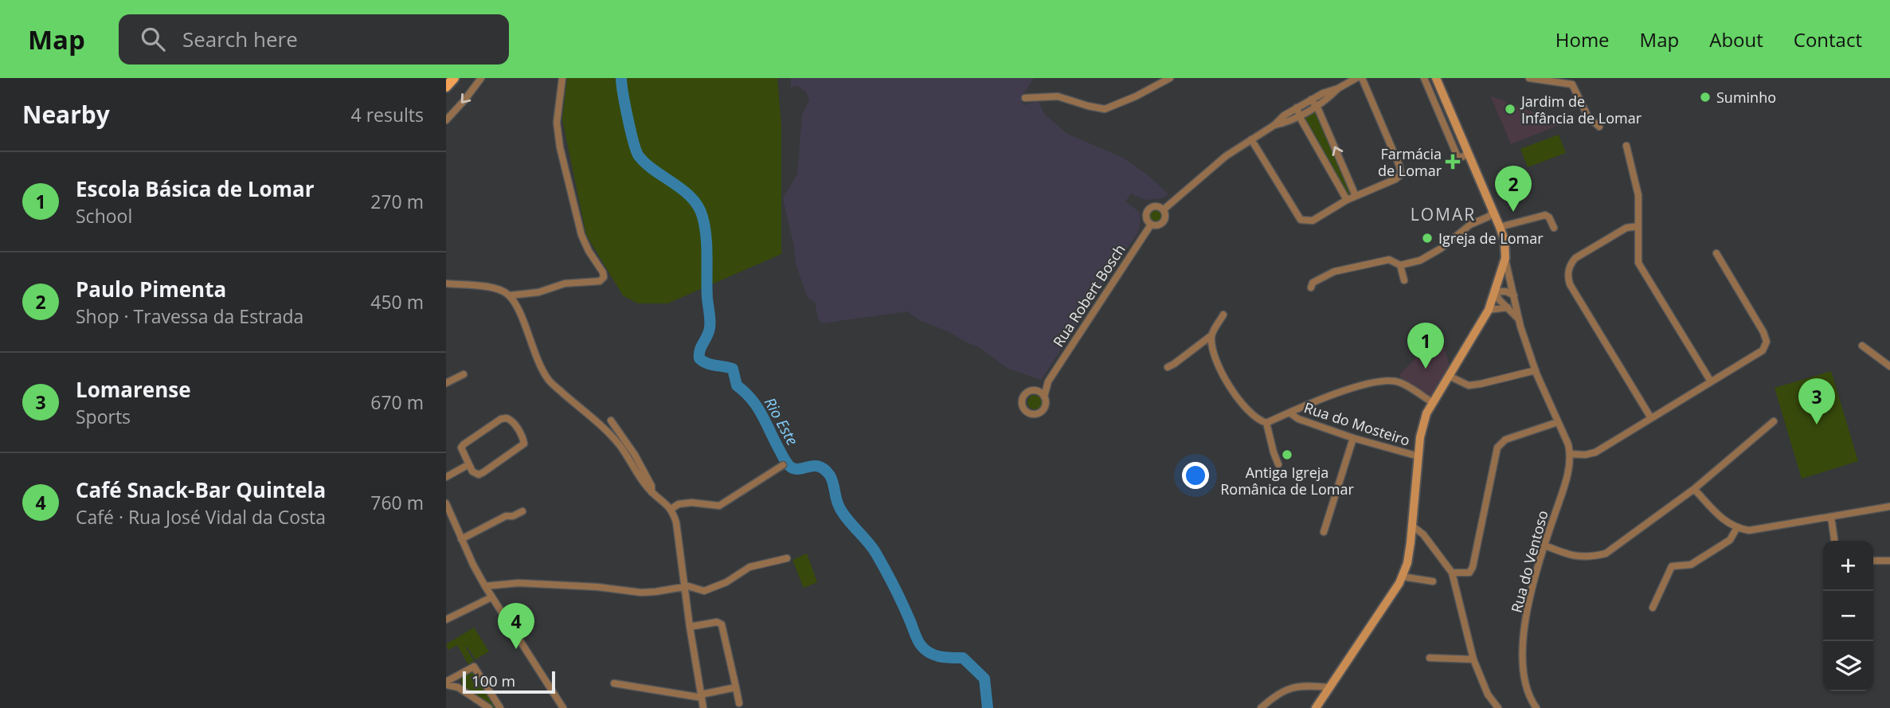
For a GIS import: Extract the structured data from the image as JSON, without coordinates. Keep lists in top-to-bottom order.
{
  "streets": {
    "street": ["Rua Robert Bosch", "Rua do Mosteiro", "Rua do Ventoso"]
  },
  "districts": ["LOMAR"],
  "water": ["Rio Este"],
  "places": {
    "other": [
      "Suminho",
      "Jardim de Infância de Lomar",
      "Igreja de Lomar",
      "Antiga Igreja Românica de Lomar"
    ],
    "health": ["Farmácia de Lomar"]
  },
  "scale_bar": "100 m",
  "page": {
    "header": "Map",
    "search": "Search here",
    "nav": [
      "Home",
      "Map",
      "About",
      "Contact"
    ],
    "heading": ["Nearby", "4 results"],
    "list": [
      {
        "mark": "1",
        "name": "Escola Básica de Lomar",
        "note": "School",
        "value": "270 m"
      },
      {
        "mark": "2",
        "name": "Paulo Pimenta",
        "note": "Shop · Travessa da Estrada",
        "value": "450 m"
      },
      {
        "mark": "3",
        "name": "Lomarense",
        "note": "Sports",
        "value": "670 m"
      },
      {
        "mark": "4",
        "name": "Café Snack-Bar Quintela",
        "note": "Café · Rua José Vidal da Costa",
        "value": "760 m"
      }
    ],
    "pins": [
      "2",
      "1",
      "3",
      "4"
    ],
    "map_buttons": ["+", "−"],
    "scale": "100 m"
  }
}
